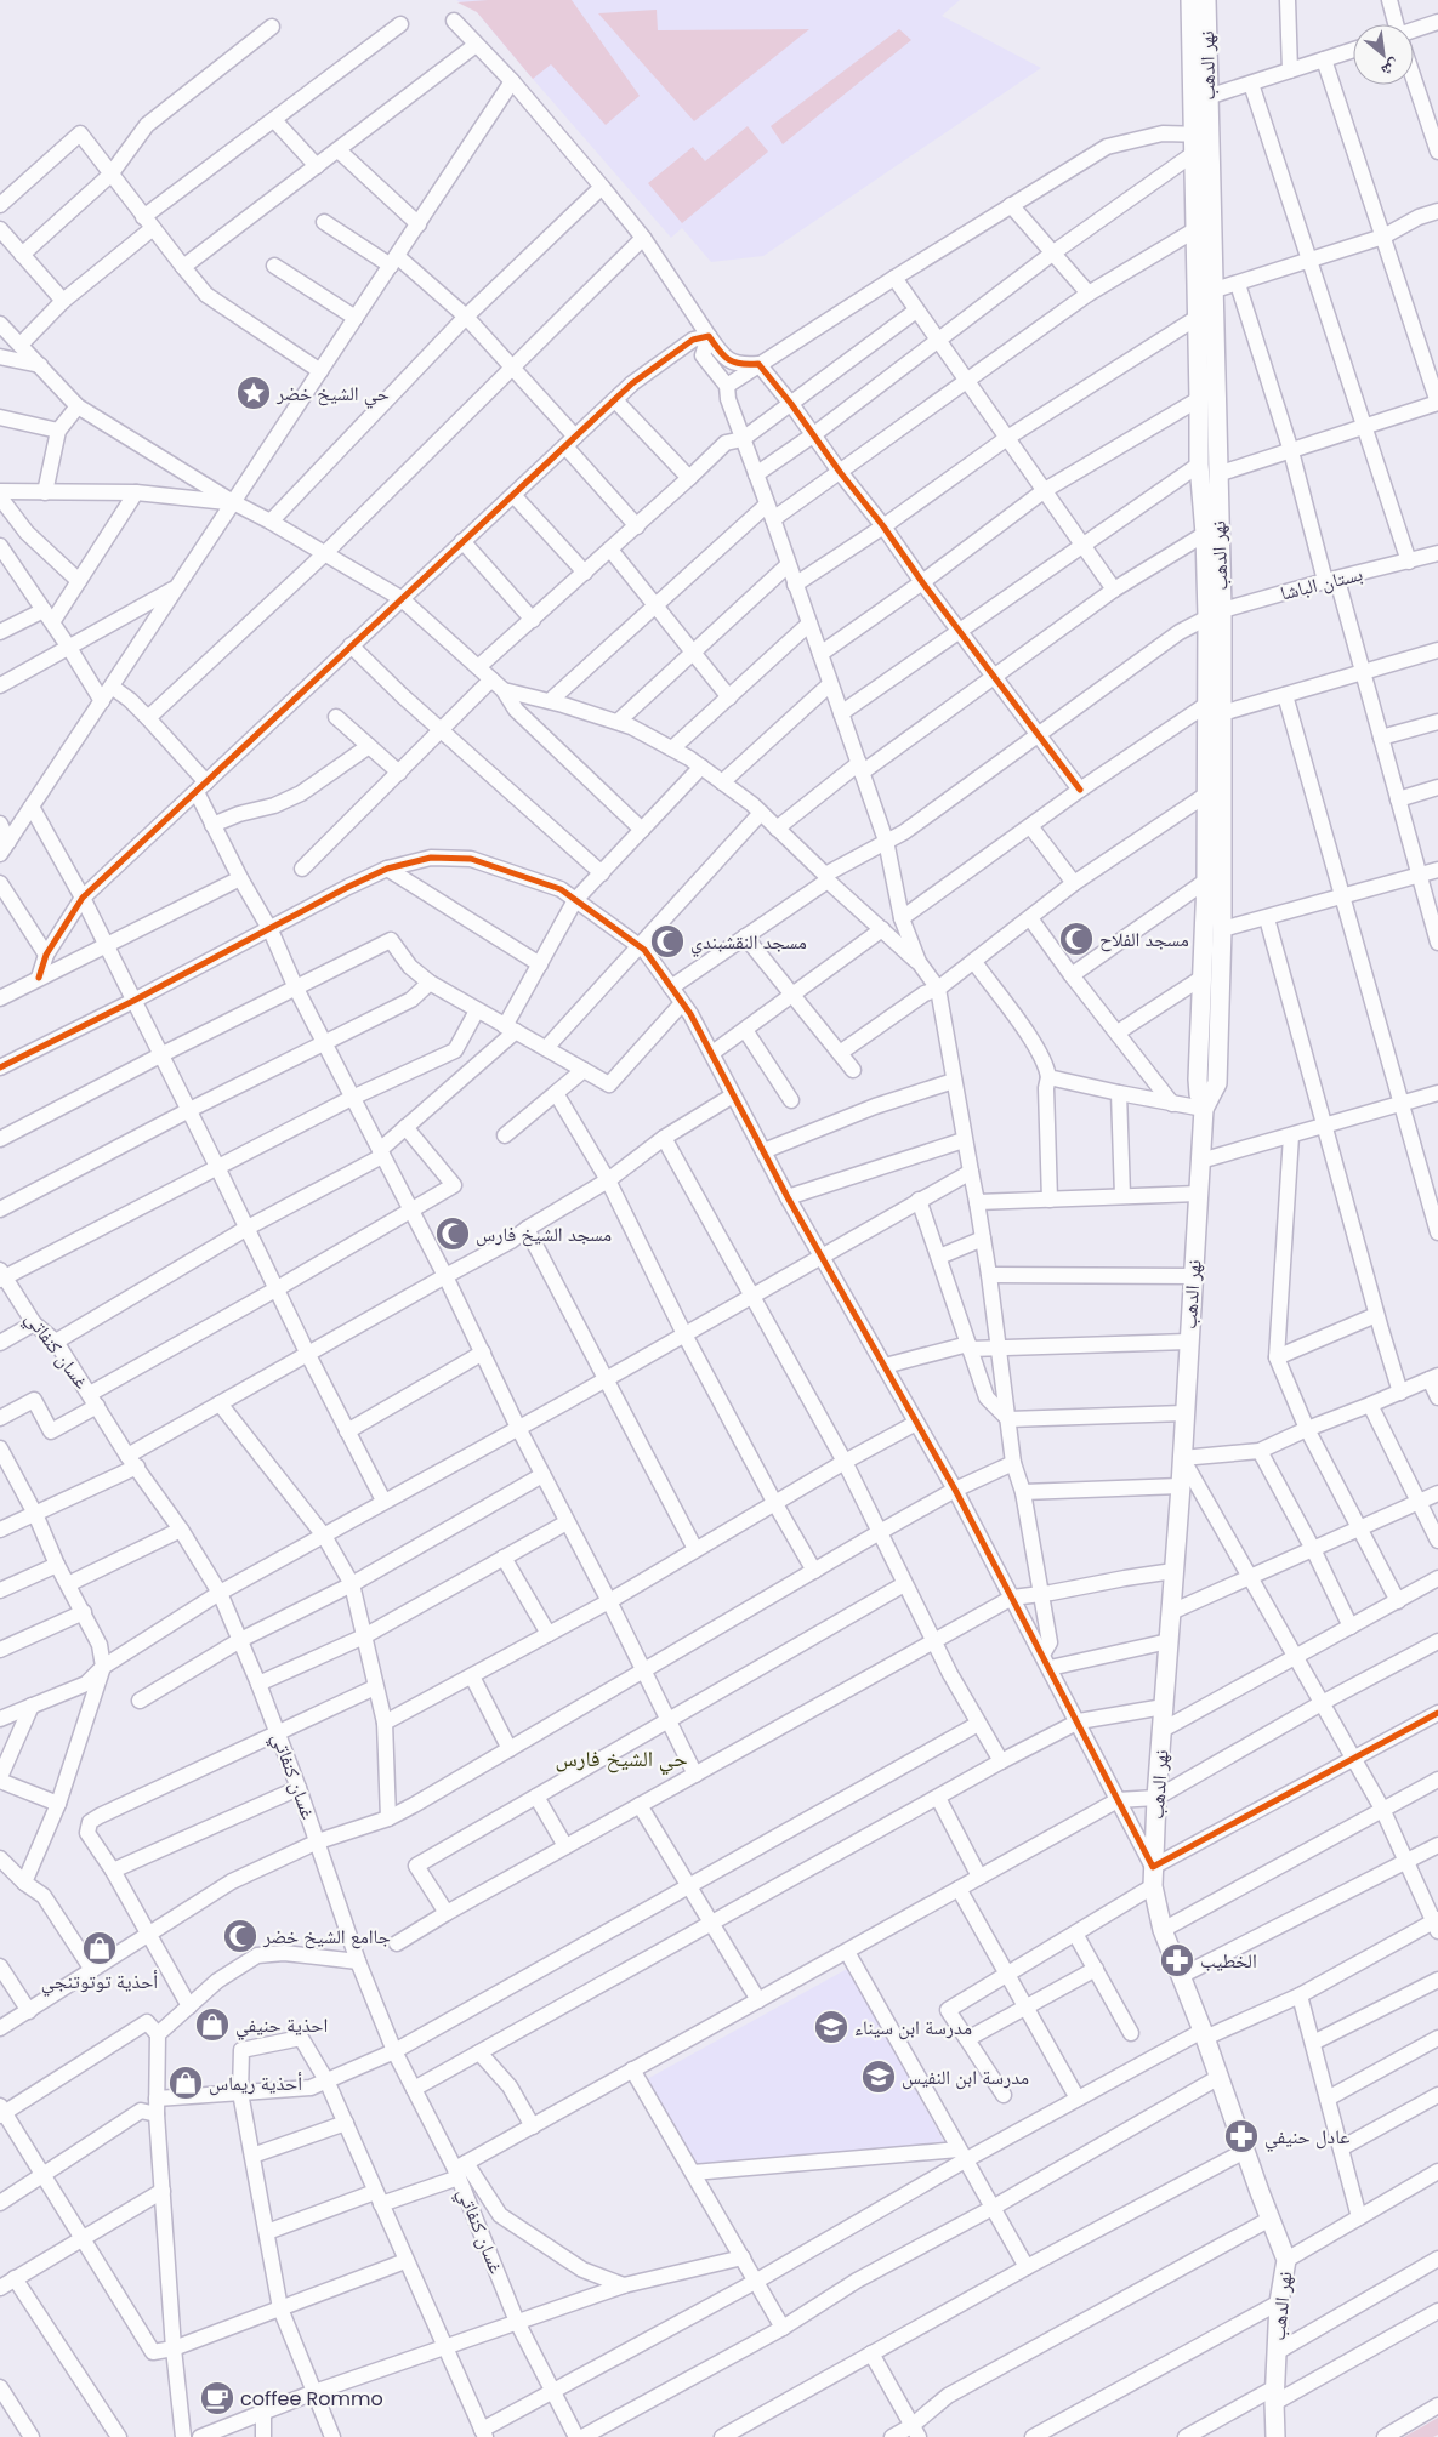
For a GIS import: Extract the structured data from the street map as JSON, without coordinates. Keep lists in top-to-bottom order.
{
  "streets": {
    "main road": ["نهر الدهب"],
    "street": ["بستان الباشا", "غسان كنفاتي"]
  },
  "crossings": [
    ["نهر الدهب", "بستان الباشا"]
  ],
  "districts": ["حي الشيخ فارس"],
  "places": {
    "place": ["حي الشيخ خضر"],
    "mosque": [
      "مسجد الفلاح",
      "مسجد النقشبندي",
      "مسجد الشيخ فارس",
      "جاامع الشيخ خضر"
    ],
    "shop": ["أحذية توتوتنجي", "احذية حنيفي", "أحذية ريماس"],
    "pharmacy": ["الخطيب", "عادل حنيفي"],
    "school or university": ["مدرسة ابن سيناء", "مدرسة ابن النفيس"],
    "cafe": ["coffee Rommo"]
  },
  "north": "bottom right"
}
